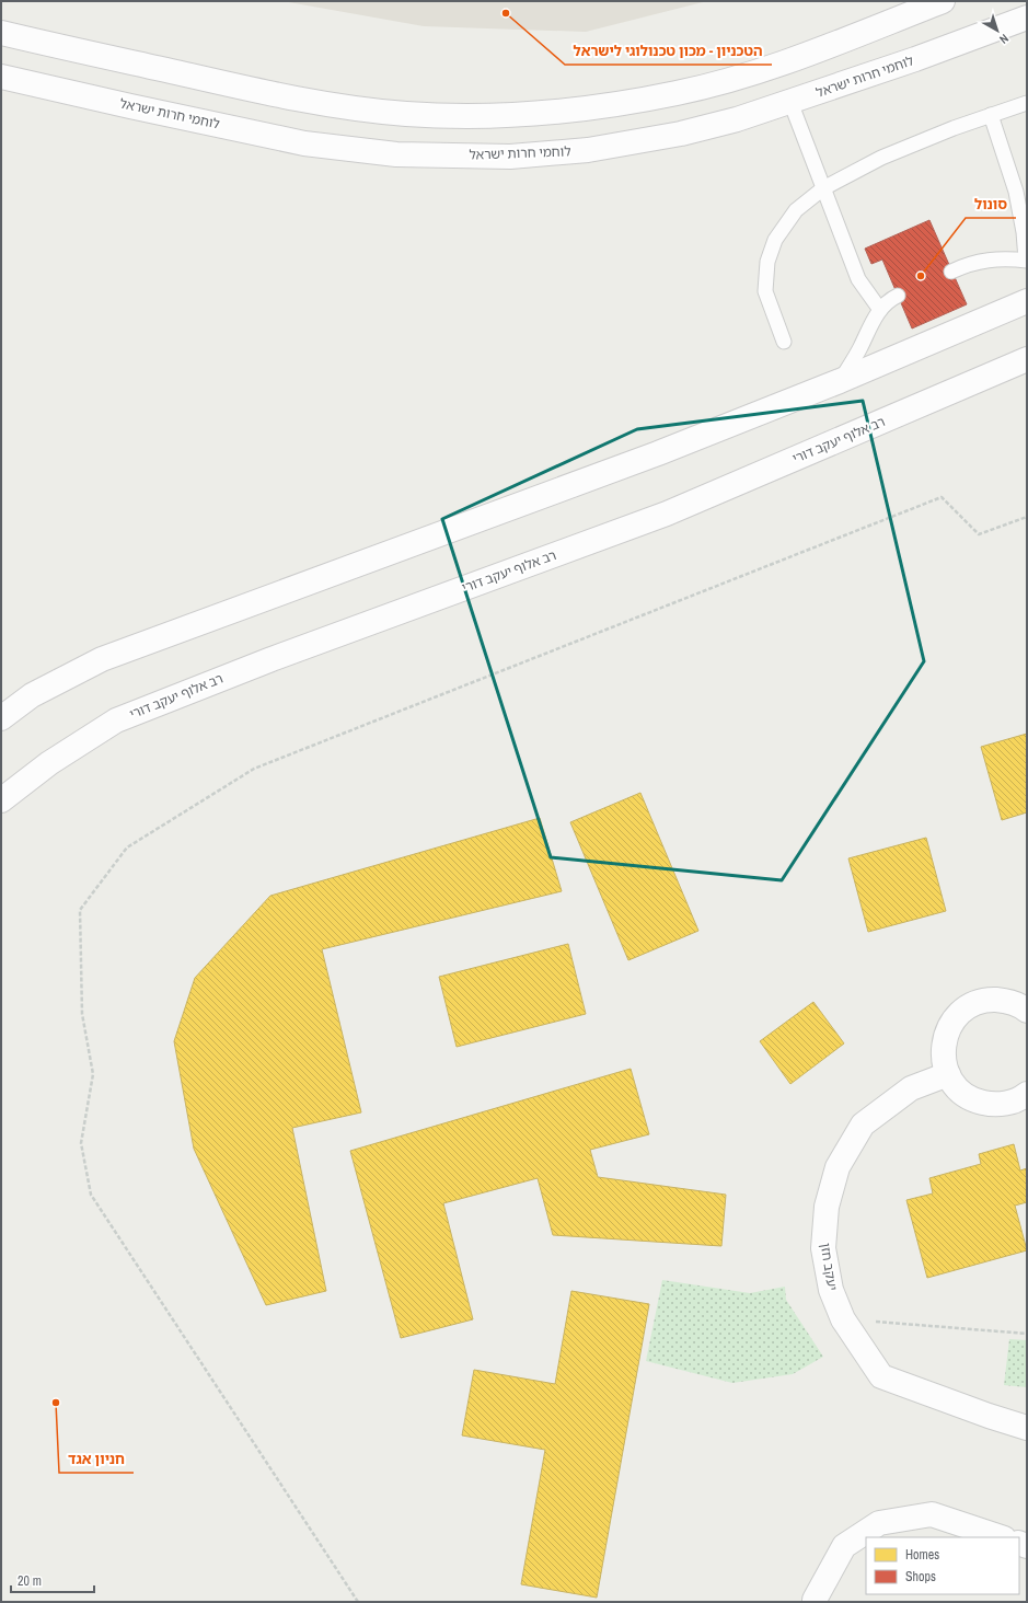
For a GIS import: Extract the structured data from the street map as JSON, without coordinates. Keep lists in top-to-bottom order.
{
  "streets": {
    "main road": ["לוחמי חרות ישראל", "רב אלוף יעקב דורי", "יעקב חזן"]
  },
  "places": ["הטכניון - מכון טכנולוגי לישראל", "סונול", "חניון אגד"],
  "legend": ["Homes", "Shops"],
  "scale_bar": "20 m",
  "north": "bottom right"
}
